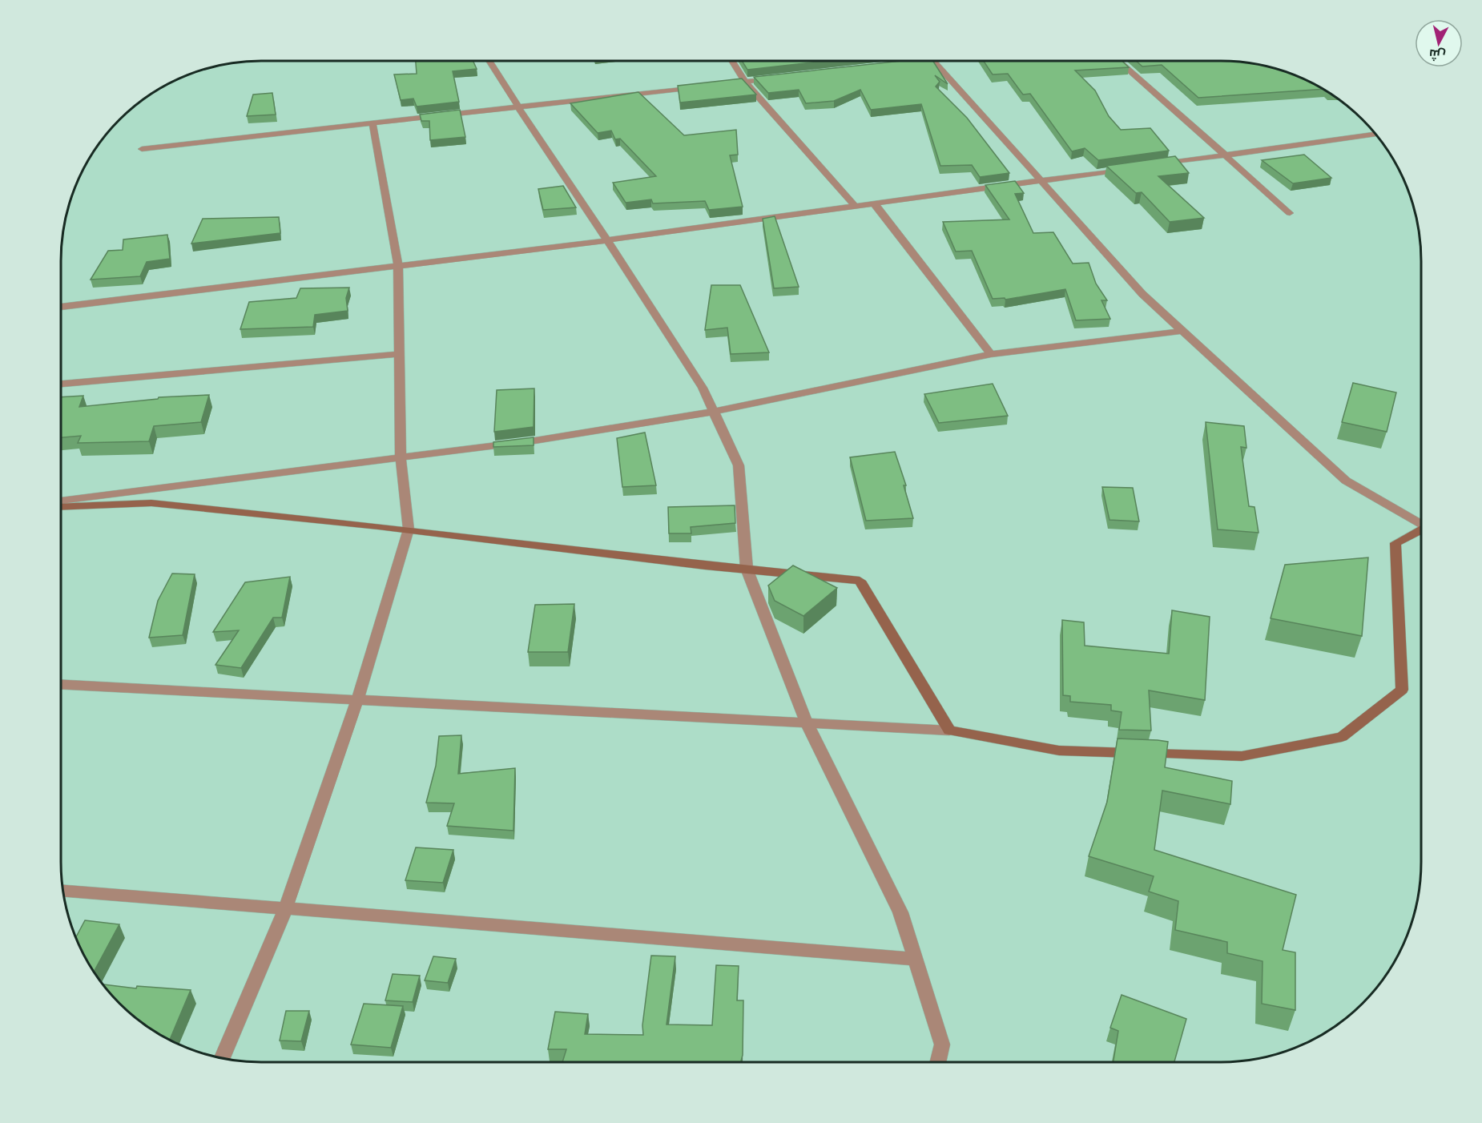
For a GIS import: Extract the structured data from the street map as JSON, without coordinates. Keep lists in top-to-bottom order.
{
  "north": "bottom"
}
